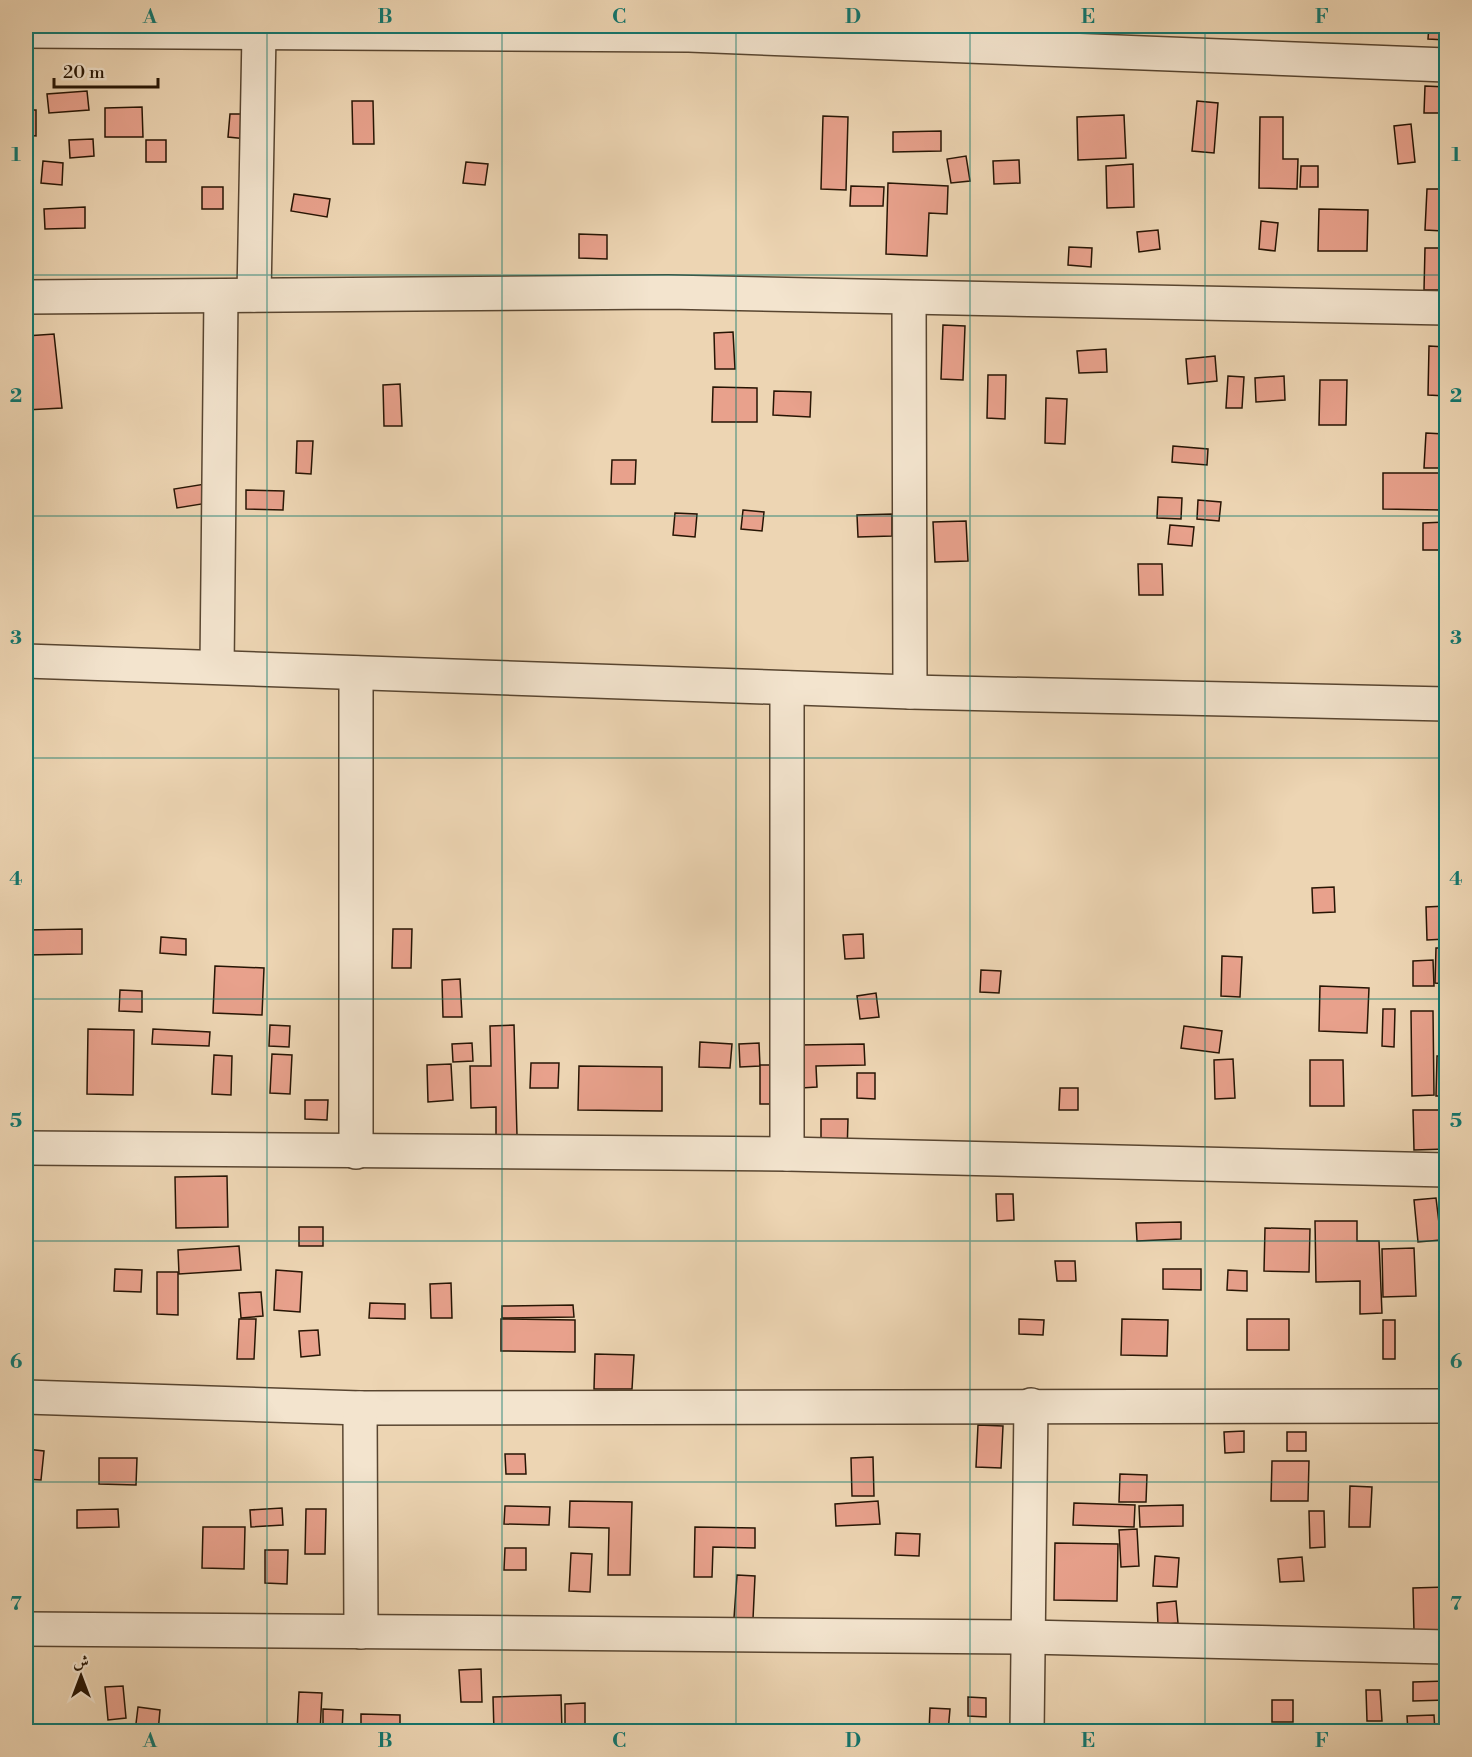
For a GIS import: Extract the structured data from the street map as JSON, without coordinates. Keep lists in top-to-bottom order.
{
  "scale_bar": "20 m",
  "north": "top",
  "grid": {
    "columns": [
      "A",
      "B",
      "C",
      "D",
      "E",
      "F"
    ],
    "rows": [
      "1",
      "2",
      "3",
      "4",
      "5",
      "6",
      "7"
    ]
  }
}
